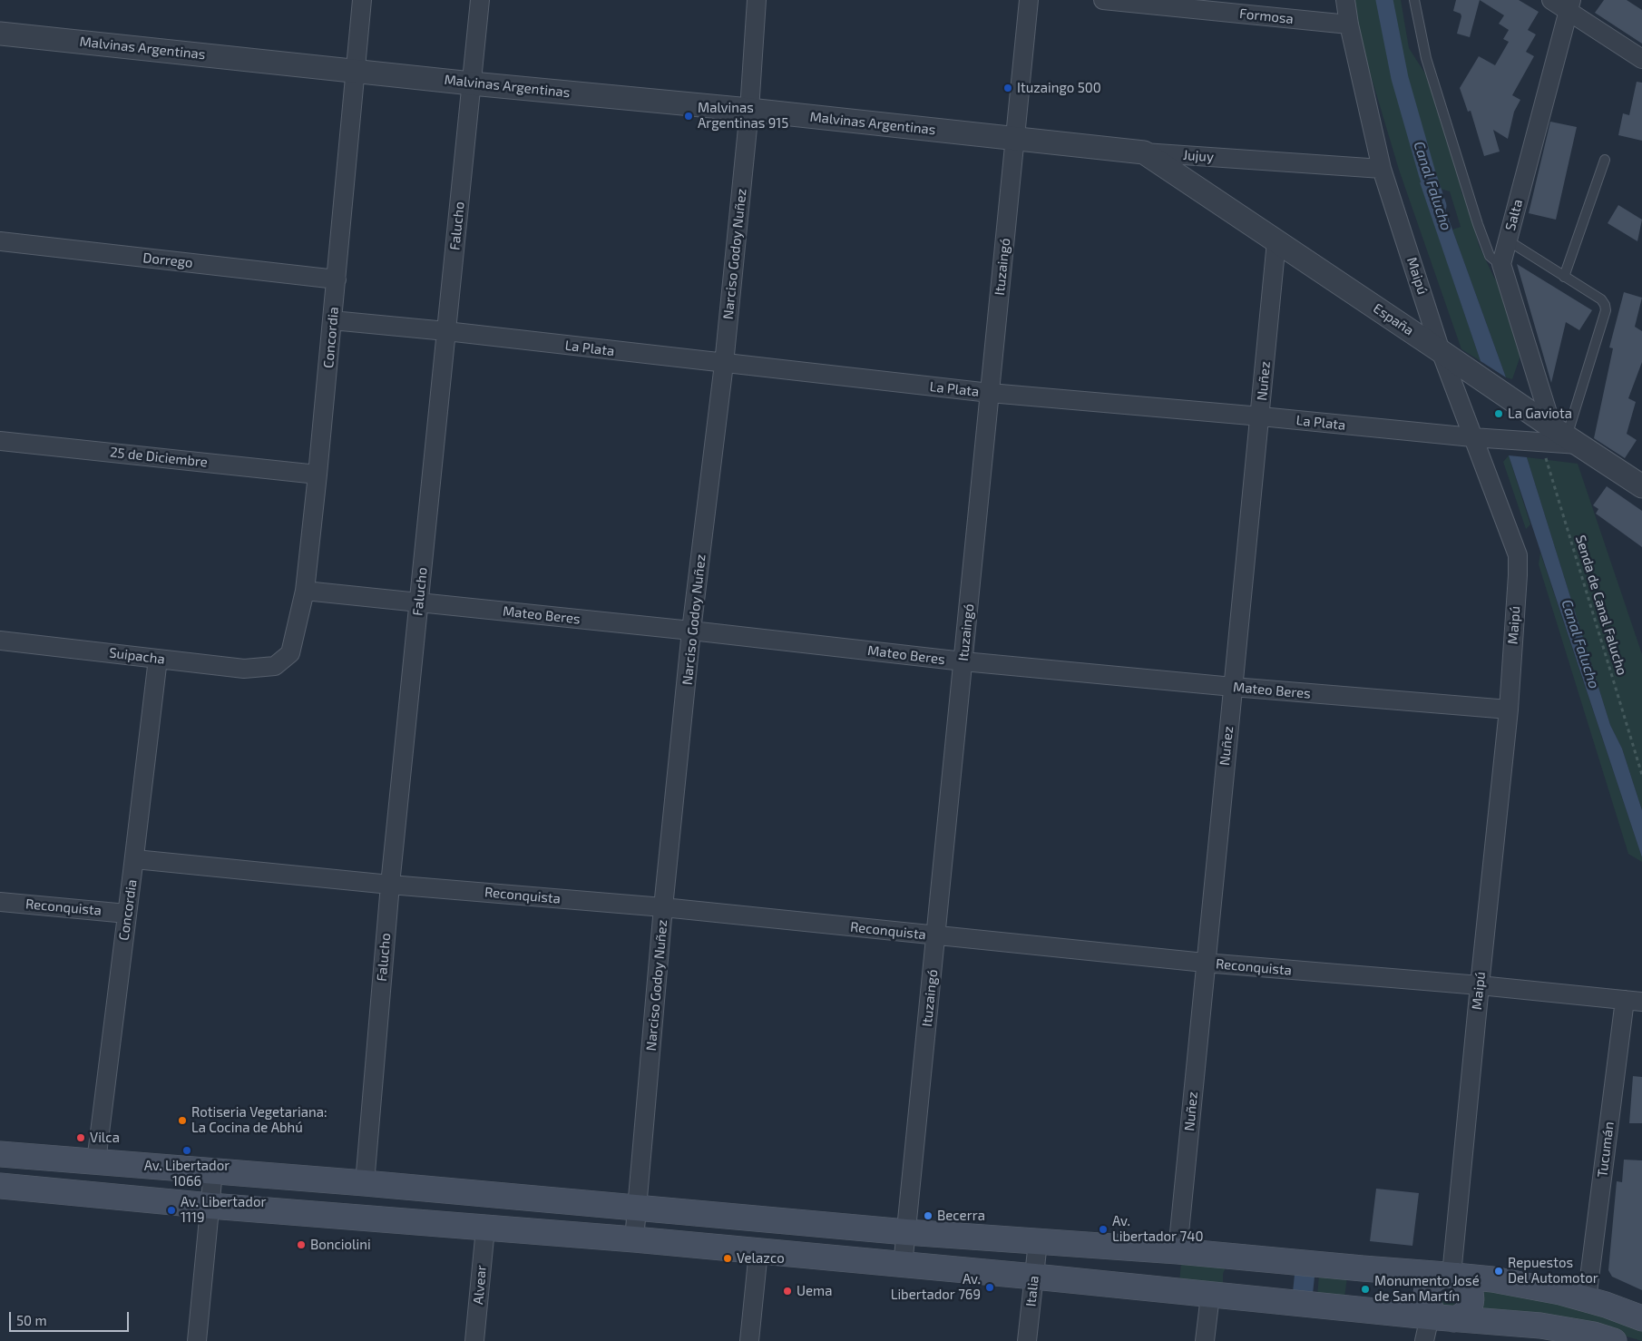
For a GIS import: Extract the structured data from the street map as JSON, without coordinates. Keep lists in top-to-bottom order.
{
  "streets": {
    "street": [
      "Formosa",
      "Malvinas Argentinas",
      "Jujuy",
      "Salta",
      "Falucho",
      "Narciso Godoy Nuñez",
      "Dorrego",
      "Ituzaingó",
      "Maipú",
      "España",
      "Concordia",
      "La Plata",
      "Nuñez",
      "25 de Diciembre",
      "Mateo Beres",
      "Suipacha",
      "Reconquista",
      "Tucumán",
      "Alvear",
      "Italia"
    ],
    "path": ["Senda de Canal Falucho"]
  },
  "crossings": [
    ["Formosa", "Maipú"],
    ["Malvinas Argentinas", "Jujuy"],
    ["Malvinas Argentinas", "Falucho"],
    ["Malvinas Argentinas", "Narciso Godoy Nuñez"],
    ["Malvinas Argentinas", "Ituzaingó"],
    ["Malvinas Argentinas", "Concordia"],
    ["Jujuy", "Ituzaingó"],
    ["Jujuy", "Maipú"],
    ["Jujuy", "España"],
    ["Falucho", "La Plata"],
    ["Falucho", "Mateo Beres"],
    ["Falucho", "Reconquista"],
    ["Narciso Godoy Nuñez", "La Plata"],
    ["Narciso Godoy Nuñez", "Mateo Beres"],
    ["Narciso Godoy Nuñez", "Reconquista"],
    ["Dorrego", "Concordia"],
    ["Ituzaingó", "La Plata"],
    ["Ituzaingó", "Mateo Beres"],
    ["Ituzaingó", "Reconquista"],
    ["Maipú", "España"],
    ["Maipú", "La Plata"],
    ["Maipú", "Mateo Beres"],
    ["Maipú", "Reconquista"],
    ["España", "La Plata"],
    ["España", "Nuñez"],
    ["España", "Senda de Canal Falucho"],
    ["Concordia", "La Plata"],
    ["Concordia", "25 de Diciembre"],
    ["Concordia", "Mateo Beres"],
    ["Concordia", "Suipacha"],
    ["Concordia", "Reconquista"],
    ["La Plata", "Nuñez"],
    ["La Plata", "Senda de Canal Falucho"],
    ["Nuñez", "Mateo Beres"],
    ["Nuñez", "Reconquista"],
    ["Reconquista", "Tucumán"]
  ],
  "water": ["Canal Falucho"],
  "places": [
    "Ituzaingo 500",
    "Malvinas Argentinas 915",
    "La Gaviota",
    "Rotiseria Vegetariana: La Cocina de Abhú",
    "Vilca",
    "Av. Libertador 1066",
    "Av. Libertador 1119",
    "Becerra",
    "Av. Libertador 740",
    "Bonciolini",
    "Velazco",
    "Repuestos Del Automotor",
    "Av. Libertador 769",
    "Monumento José de San Martín",
    "Uema"
  ],
  "scale_bar": "50 m"
}
